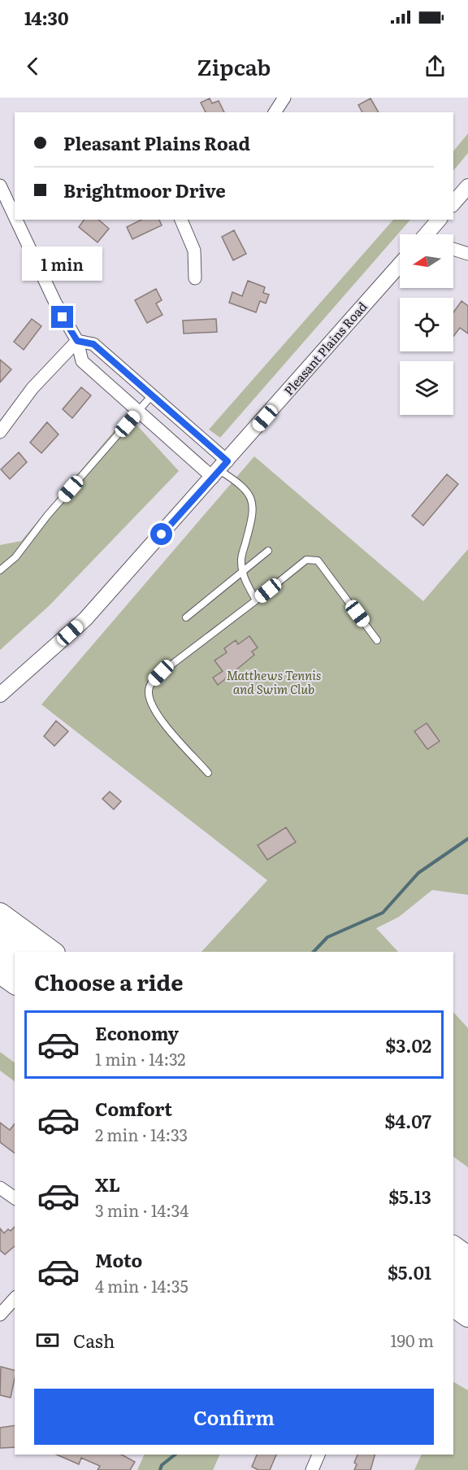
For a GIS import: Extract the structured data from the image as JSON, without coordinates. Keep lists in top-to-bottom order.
{
  "streets": {
    "street": ["Pleasant Plains Road"]
  },
  "parks": ["Matthews Tennis and Swim Club"],
  "north": "left",
  "page": {
    "status": "14:30",
    "header": "Zipcab",
    "banner": ["Pleasant Plains Road", "Brightmoor Drive"],
    "bubble": "1 min",
    "heading": "Choose a ride",
    "list": [
      {
        "name": "Economy",
        "note": "1 min · 14:32",
        "value": "$3.02"
      },
      {
        "name": "Comfort",
        "note": "2 min · 14:33",
        "value": "$4.07"
      },
      {
        "name": "XL",
        "note": "3 min · 14:34",
        "value": "$5.13"
      },
      {
        "name": "Moto",
        "note": "4 min · 14:35",
        "value": "$5.01"
      }
    ],
    "pay": ["Cash", "190 m"],
    "buttons": "Confirm"
  }
}
